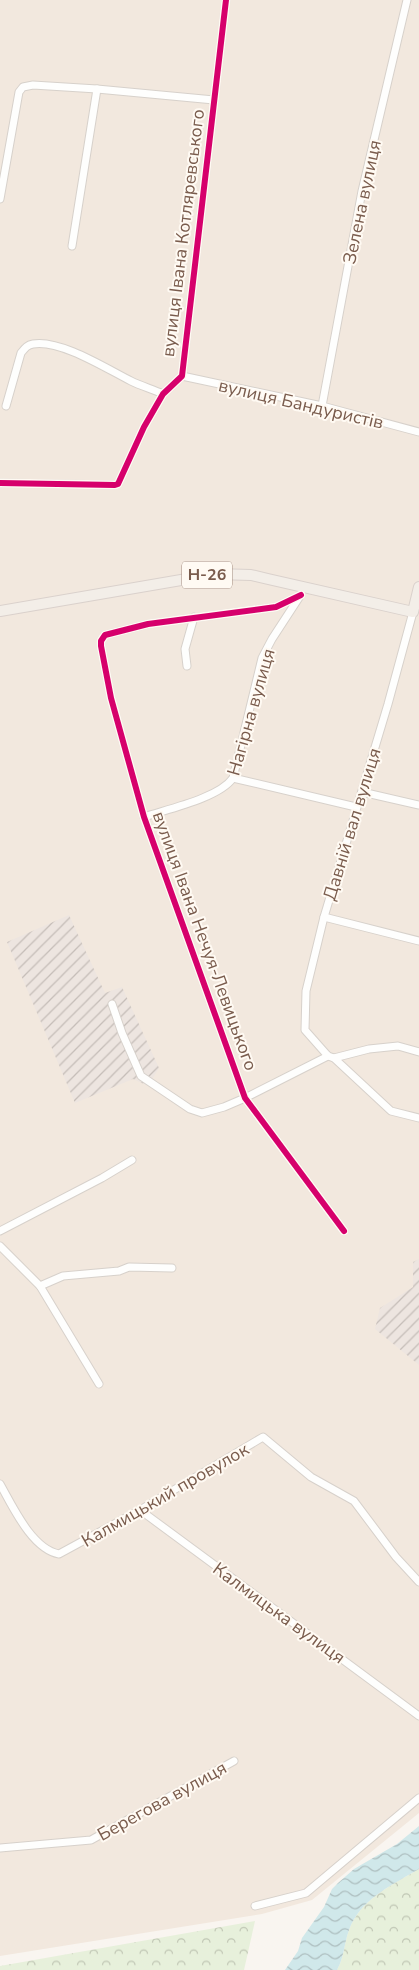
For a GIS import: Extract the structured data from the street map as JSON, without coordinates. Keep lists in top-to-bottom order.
{
  "streets": {
    "main road": ["Н-26", "Давній вал вулиця"],
    "street": [
      "Зелена вулиця",
      "вулиця Івана Котляревського",
      "вулиця Бандуристів",
      "Нагірна вулиця",
      "вулиця Івана Нечуя-Левицького",
      "Калмицький провулок",
      "Калмицька вулиця",
      "Берегова вулиця"
    ]
  },
  "crossings": [
    ["Зелена вулиця", "вулиця Бандуристів"],
    ["вулиця Івана Котляревського", "вулиця Бандуристів"],
    ["Н-26", "Нагірна вулиця"],
    ["Н-26", "Давній вал вулиця"],
    ["Нагірна вулиця", "вулиця Івана Нечуя-Левицького"],
    ["Калмицький провулок", "Калмицька вулиця"]
  ]
}
